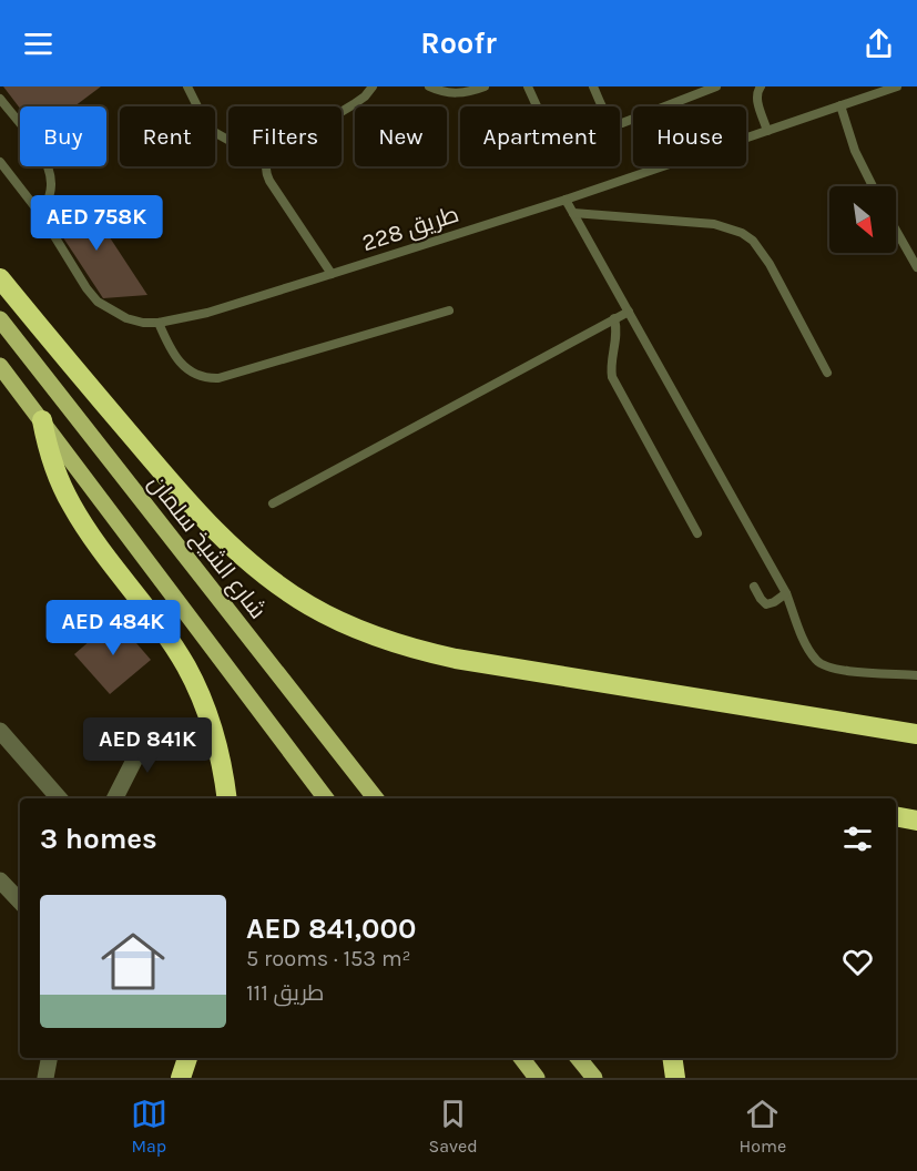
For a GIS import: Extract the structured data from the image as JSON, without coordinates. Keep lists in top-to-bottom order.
{
  "streets": {
    "main road": ["شارع الشيخ سلمان"],
    "lane": ["طريق 228"]
  },
  "north": "bottom right",
  "page": {
    "header": "Roofr",
    "chip": [
      "Buy",
      "Rent",
      "Filters",
      "New",
      "Apartment",
      "House"
    ],
    "price": ["AED 758K", "AED 484K", "AED 841K"],
    "heading": "3 homes",
    "list": [
      {
        "name": "AED 841,000",
        "note": "5 rooms · 153 m² · طريق 111"
      }
    ],
    "tabs": ["Map", "Saved", "Home"]
  }
}
